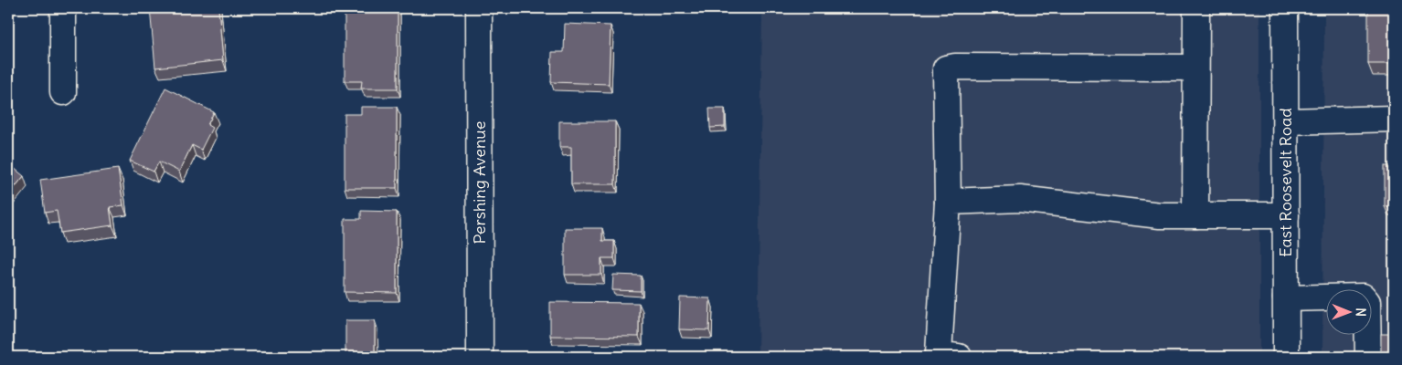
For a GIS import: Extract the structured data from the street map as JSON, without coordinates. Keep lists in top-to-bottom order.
{
  "streets": {
    "street": ["Pershing Avenue", "East Roosevelt Road"]
  },
  "north": "right"
}
